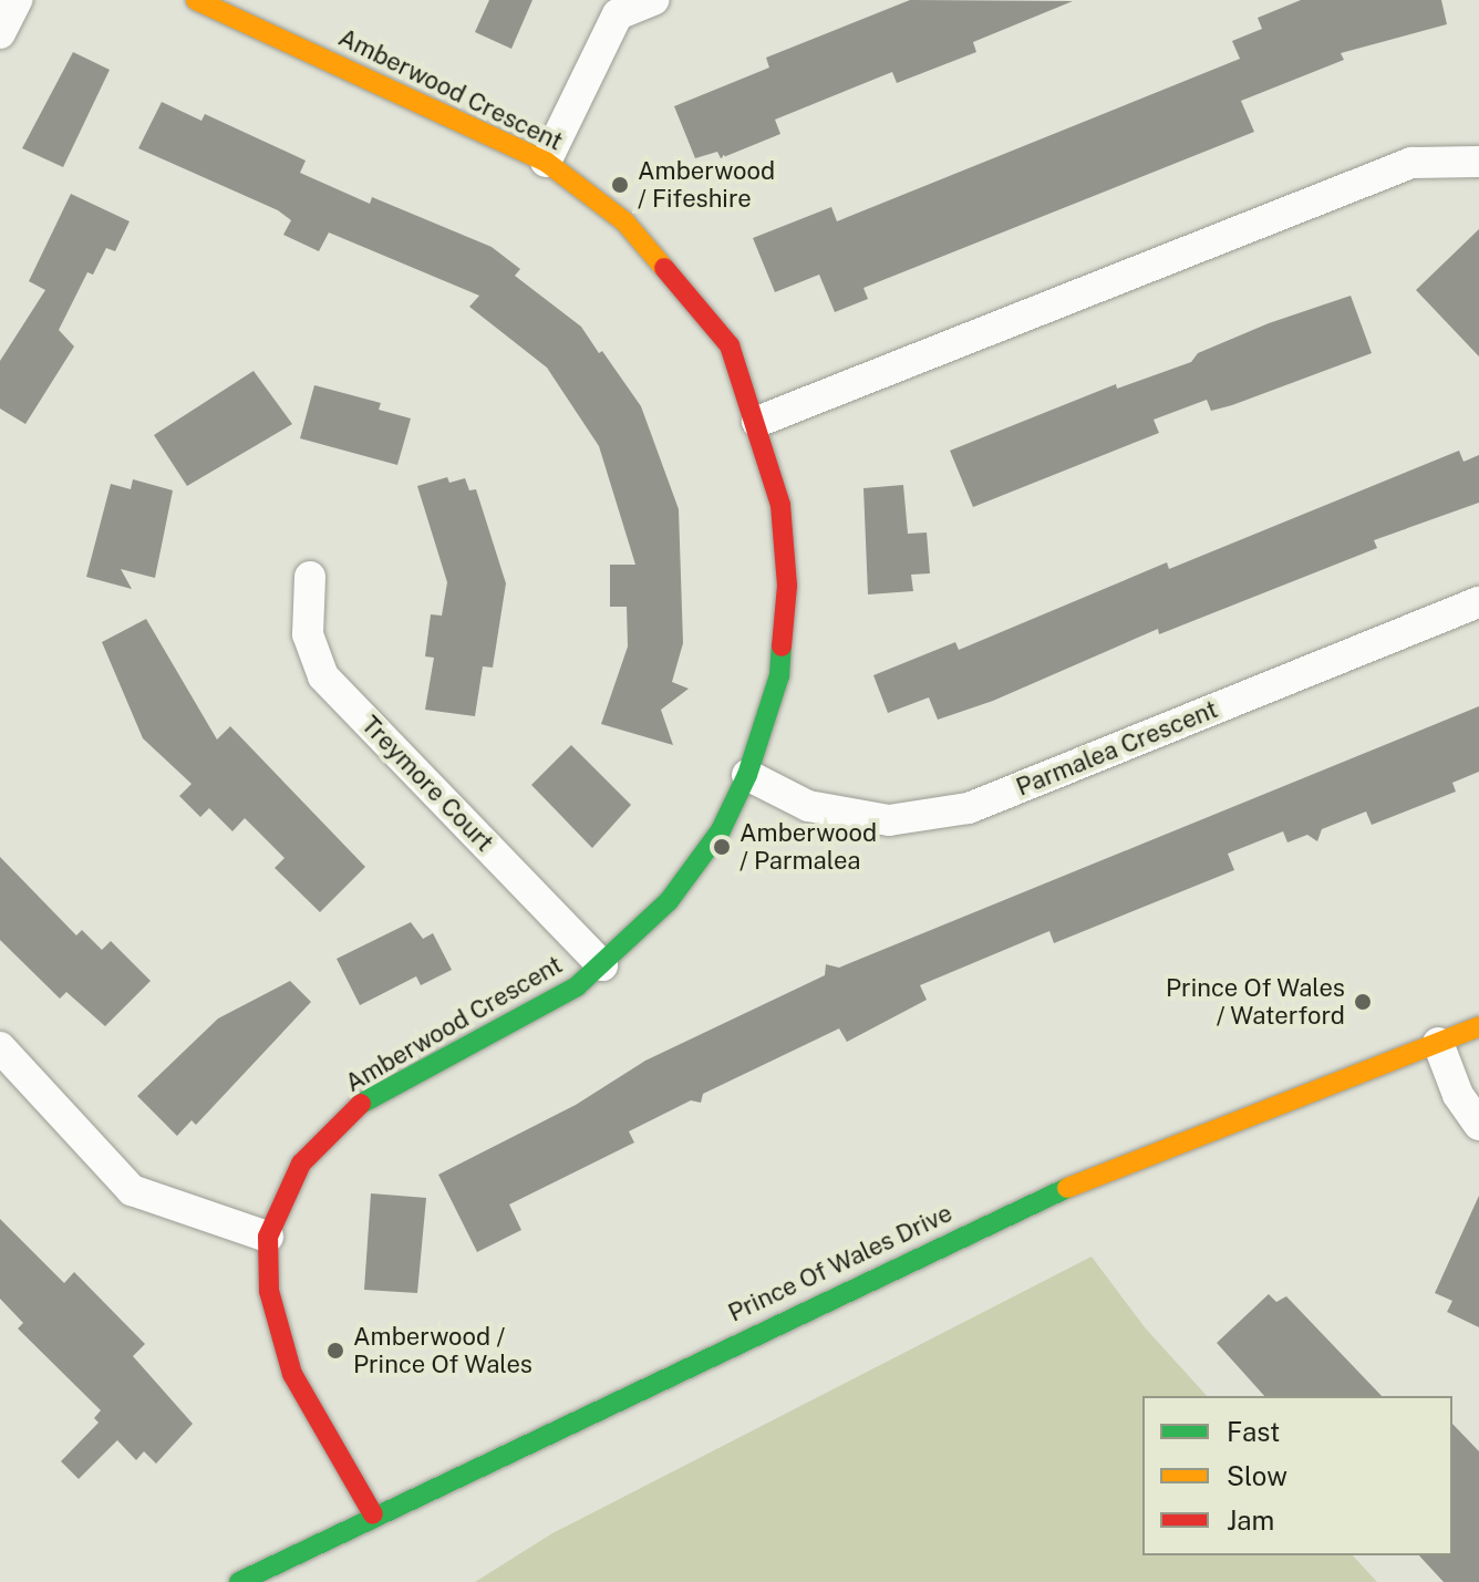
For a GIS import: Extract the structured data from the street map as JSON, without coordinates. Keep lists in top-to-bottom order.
{
  "streets": {
    "street": [
      "Amberwood Crescent",
      "Parmalea Crescent",
      "Treymore Court",
      "Prince Of Wales Drive"
    ]
  },
  "crossings": [
    ["Amberwood Crescent", "Parmalea Crescent"],
    ["Amberwood Crescent", "Treymore Court"],
    ["Amberwood Crescent", "Prince Of Wales Drive"]
  ],
  "places": [
    "Amberwood / Fifeshire",
    "Amberwood / Parmalea",
    "Prince Of Wales / Waterford",
    "Amberwood / Prince Of Wales"
  ],
  "legend": ["Fast", "Slow", "Jam"]
}
